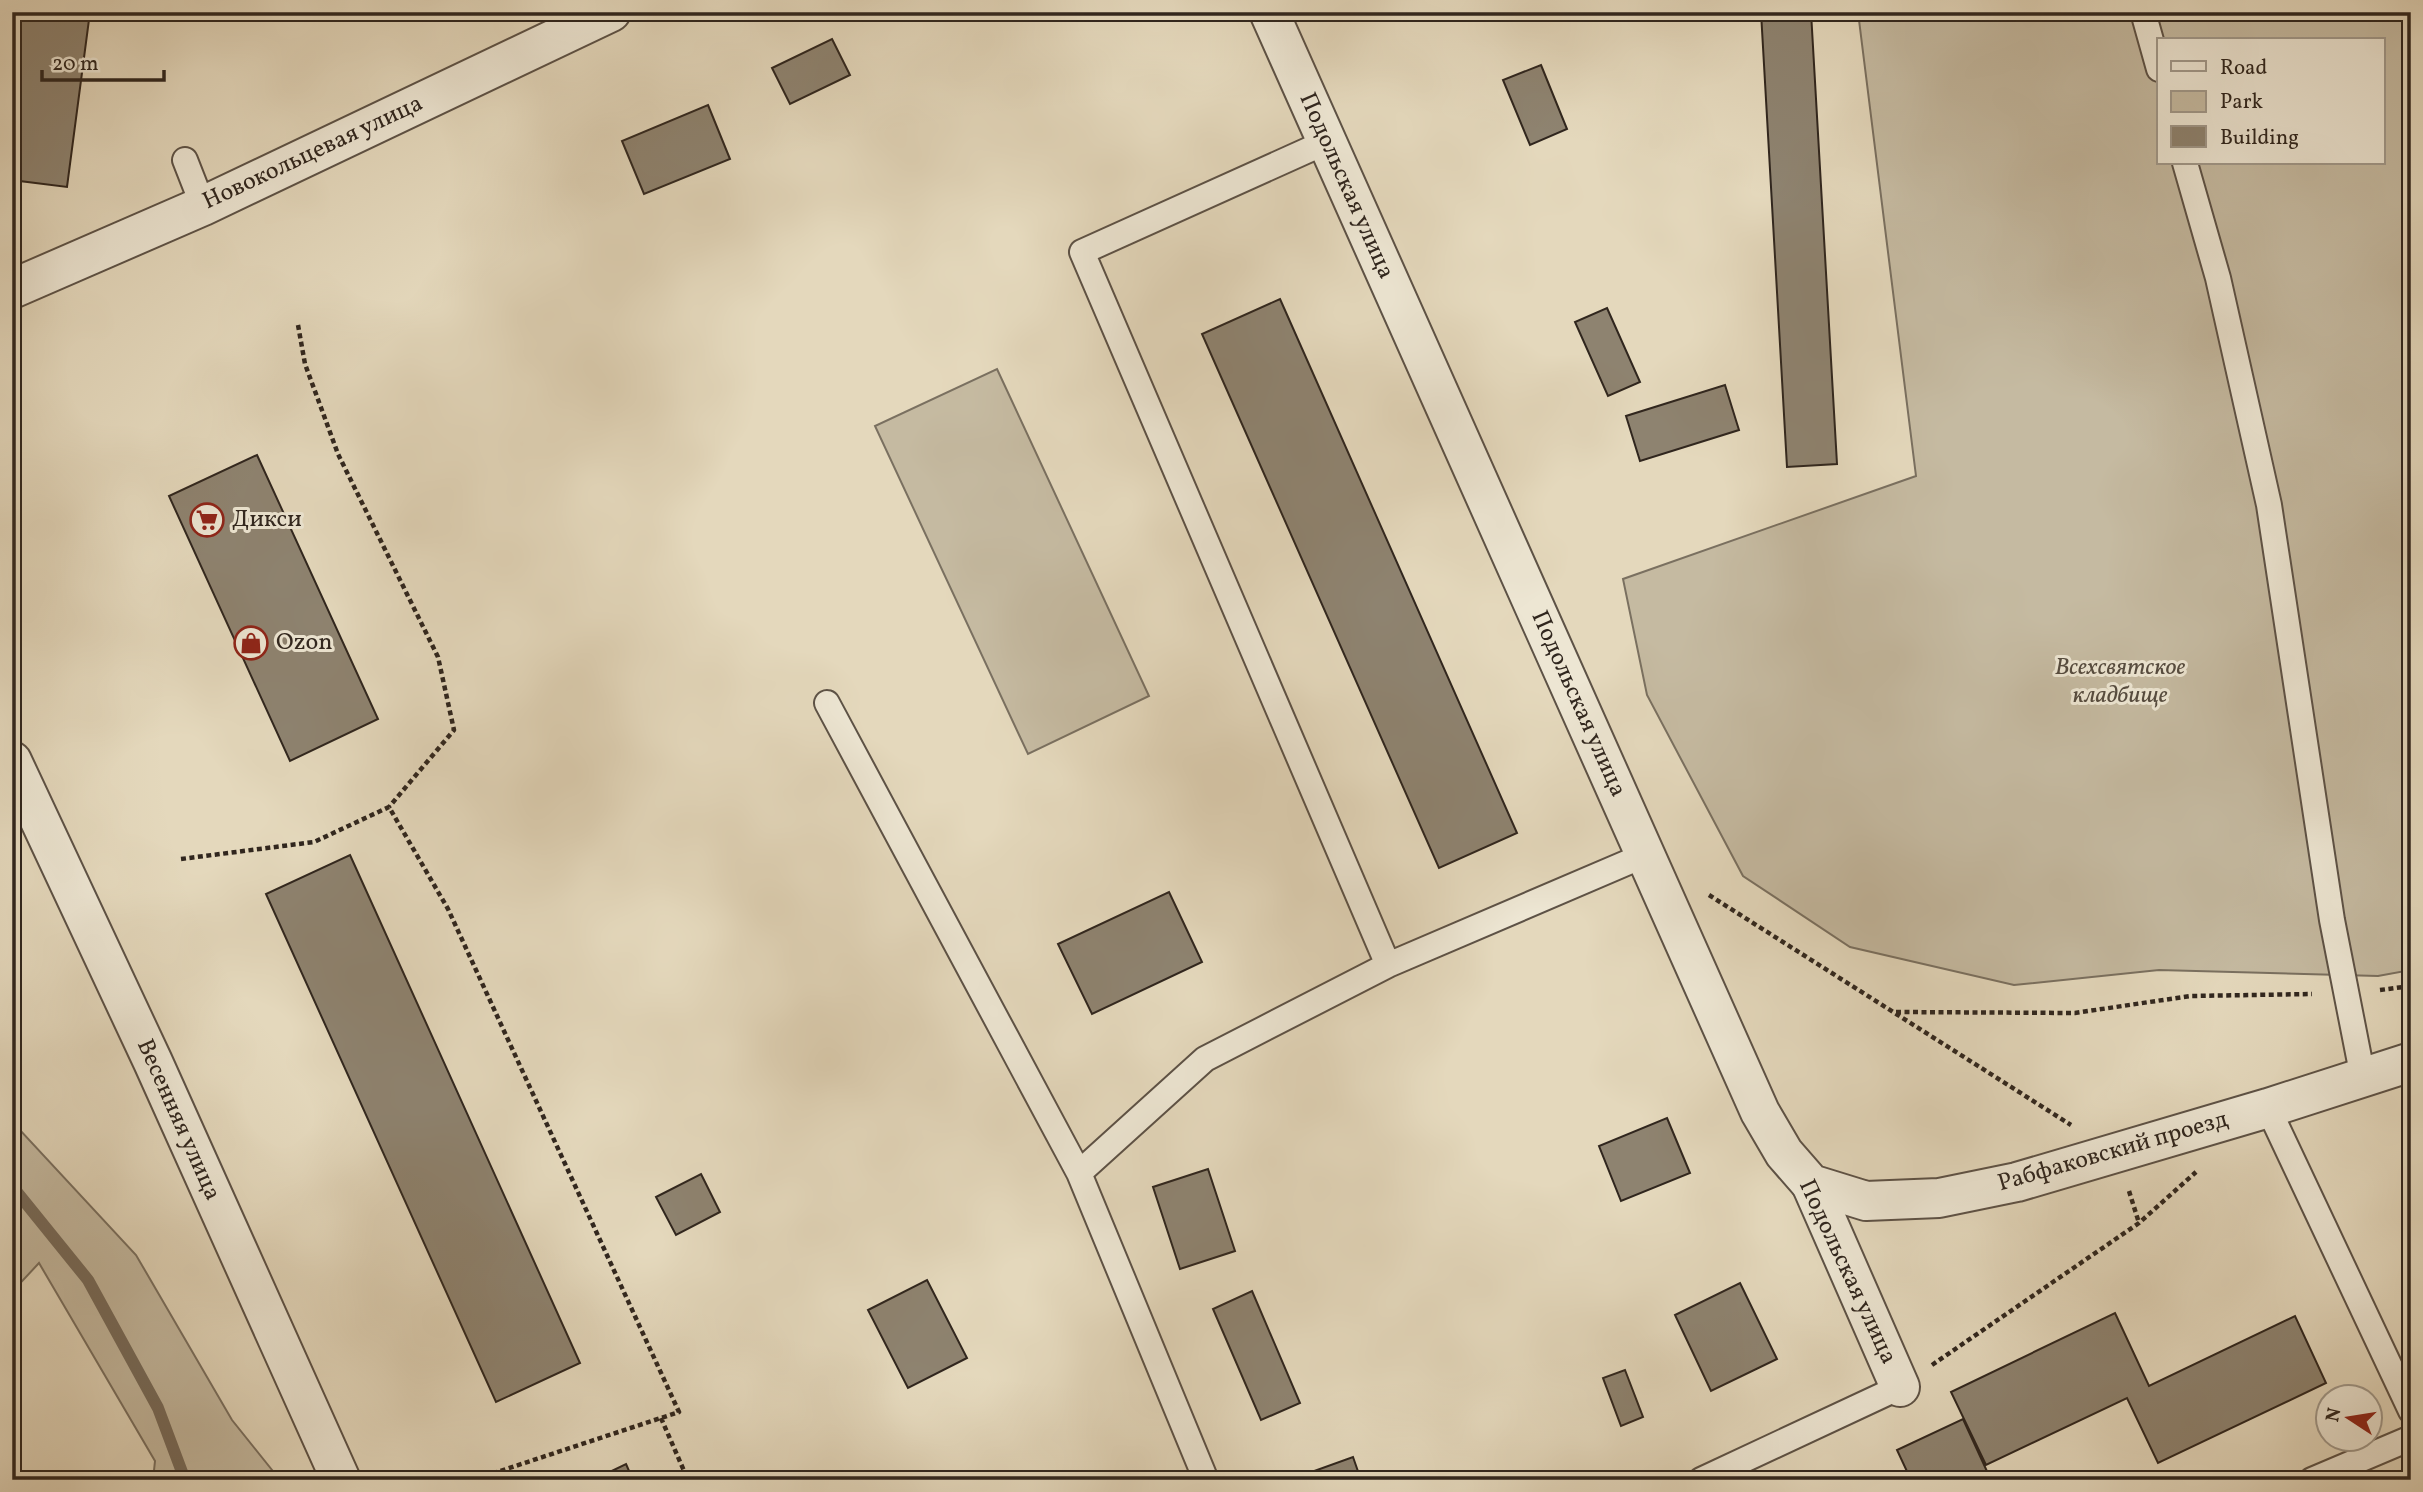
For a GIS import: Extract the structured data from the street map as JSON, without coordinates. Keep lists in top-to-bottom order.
{
  "streets": {
    "street": [
      "Новокольцевая улица",
      "Подольская улица",
      "Весенняя улица",
      "Рабфаковский проезд"
    ]
  },
  "crossings": [
    ["Подольская улица", "Рабфаковский проезд"]
  ],
  "parks": ["Всехсвятское кладбище"],
  "places": {
    "supermarket": ["Дикси"],
    "shop": ["Ozon"]
  },
  "legend": ["Road", "Park", "Building"],
  "scale_bar": "20 m",
  "north": "left"
}
